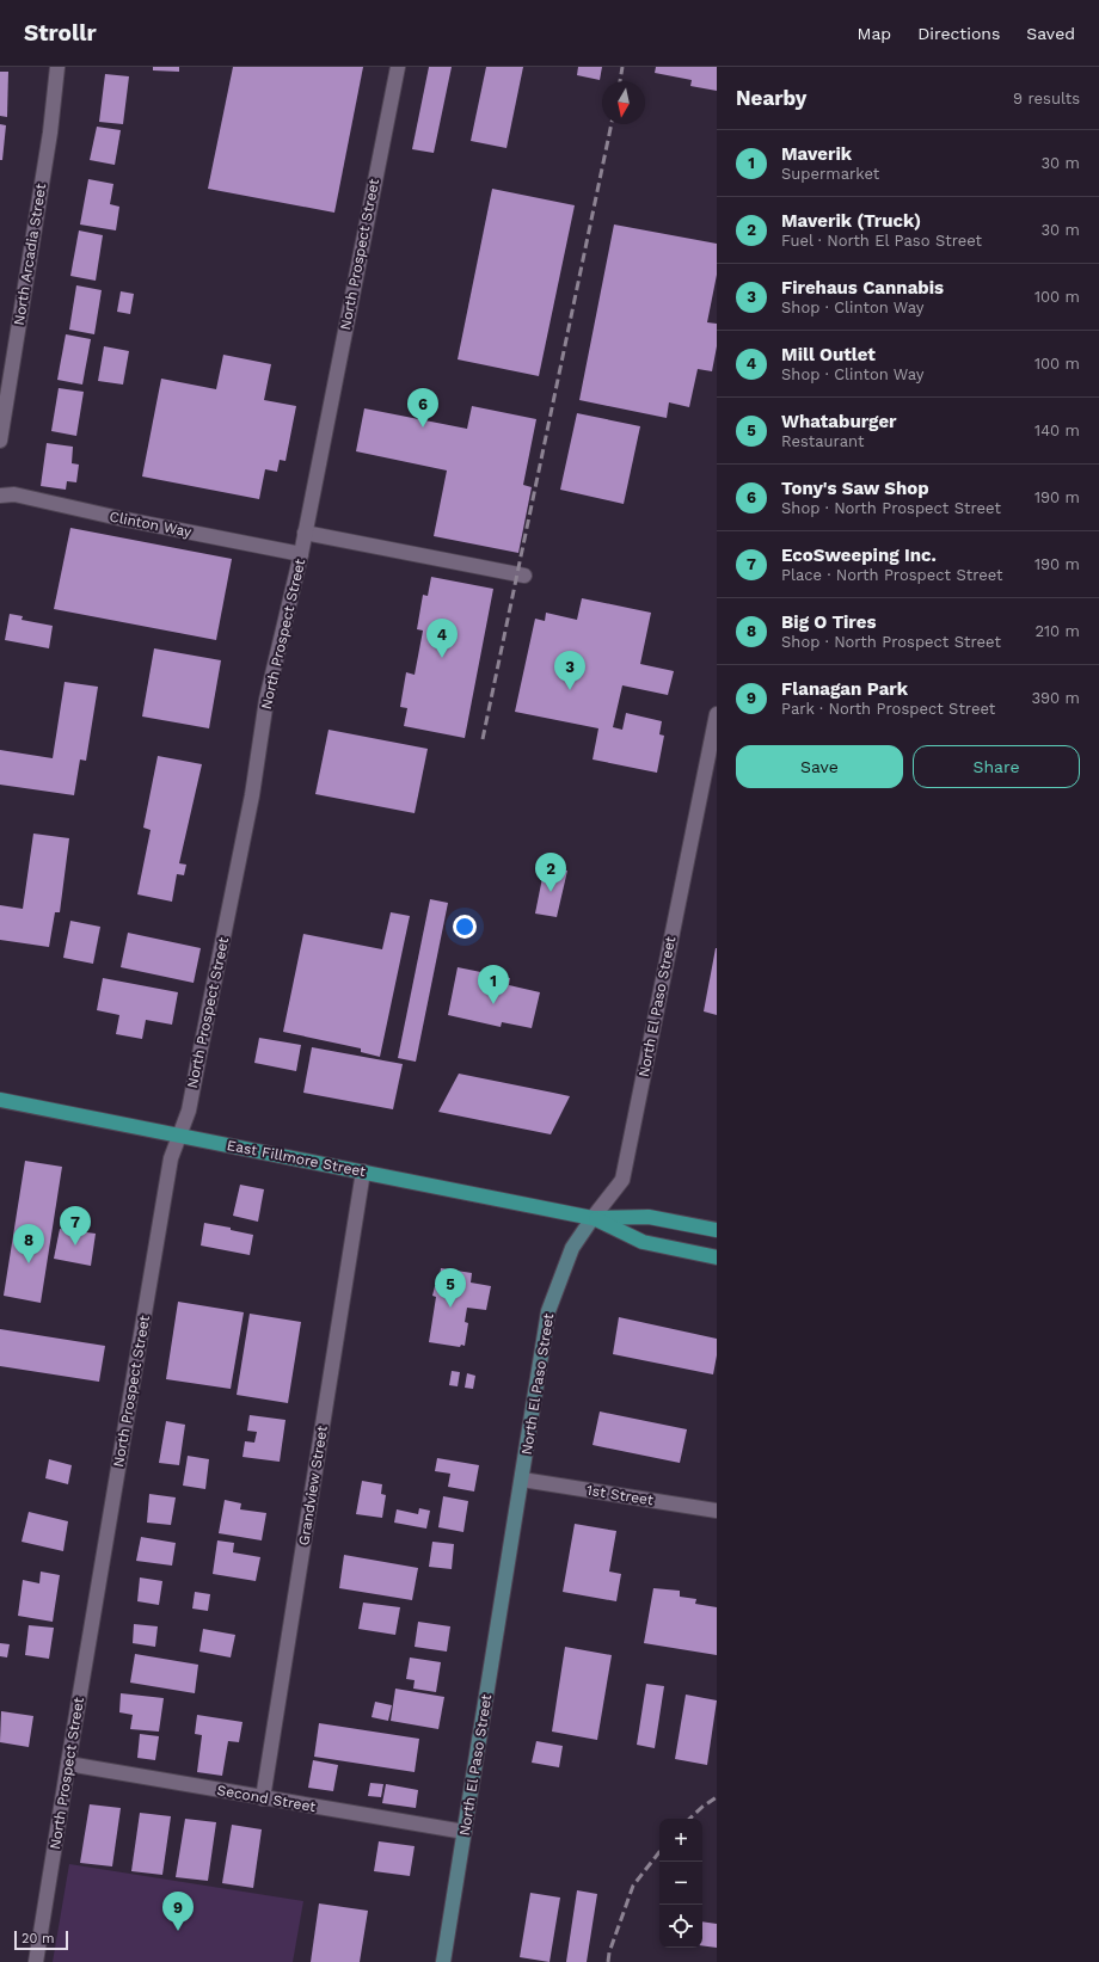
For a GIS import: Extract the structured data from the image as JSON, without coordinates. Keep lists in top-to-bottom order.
{
  "streets": {
    "main road": ["East Fillmore Street"],
    "street": [
      "North Arcadia Street",
      "North Prospect Street",
      "Clinton Way",
      "North El Paso Street",
      "Grandview Street",
      "1st Street",
      "Second Street"
    ]
  },
  "crossings": [
    ["North Prospect Street", "Clinton Way"],
    ["North Prospect Street", "East Fillmore Street"],
    ["North Prospect Street", "Second Street"],
    ["North El Paso Street", "East Fillmore Street"],
    ["North El Paso Street", "1st Street"],
    ["North El Paso Street", "Second Street"],
    ["East Fillmore Street", "Grandview Street"],
    ["Grandview Street", "Second Street"]
  ],
  "scale_bar": "20 m",
  "north": "bottom",
  "page": {
    "header": "Strollr",
    "nav": ["Map", "Directions", "Saved"],
    "heading": ["Nearby", "9 results"],
    "list": [
      {
        "mark": "1",
        "name": "Maverik",
        "note": "Supermarket",
        "value": "30 m"
      },
      {
        "mark": "2",
        "name": "Maverik (Truck)",
        "note": "Fuel · North El Paso Street",
        "value": "30 m"
      },
      {
        "mark": "3",
        "name": "Firehaus Cannabis",
        "note": "Shop · Clinton Way",
        "value": "100 m"
      },
      {
        "mark": "4",
        "name": "Mill Outlet",
        "note": "Shop · Clinton Way",
        "value": "100 m"
      },
      {
        "mark": "5",
        "name": "Whataburger",
        "note": "Restaurant",
        "value": "140 m"
      },
      {
        "mark": "6",
        "name": "Tony's Saw Shop",
        "note": "Shop · North Prospect Street",
        "value": "190 m"
      },
      {
        "mark": "7",
        "name": "EcoSweeping Inc.",
        "note": "Place · North Prospect Street",
        "value": "190 m"
      },
      {
        "mark": "8",
        "name": "Big O Tires",
        "note": "Shop · North Prospect Street",
        "value": "210 m"
      },
      {
        "mark": "9",
        "name": "Flanagan Park",
        "note": "Park · North Prospect Street",
        "value": "390 m"
      }
    ],
    "pins": [
      "6",
      "4",
      "3",
      "2",
      "1",
      "7",
      "8",
      "5",
      "9"
    ],
    "buttons": ["Save", "Share"],
    "map_buttons": ["+", "−"],
    "scale": "20 m"
  }
}
